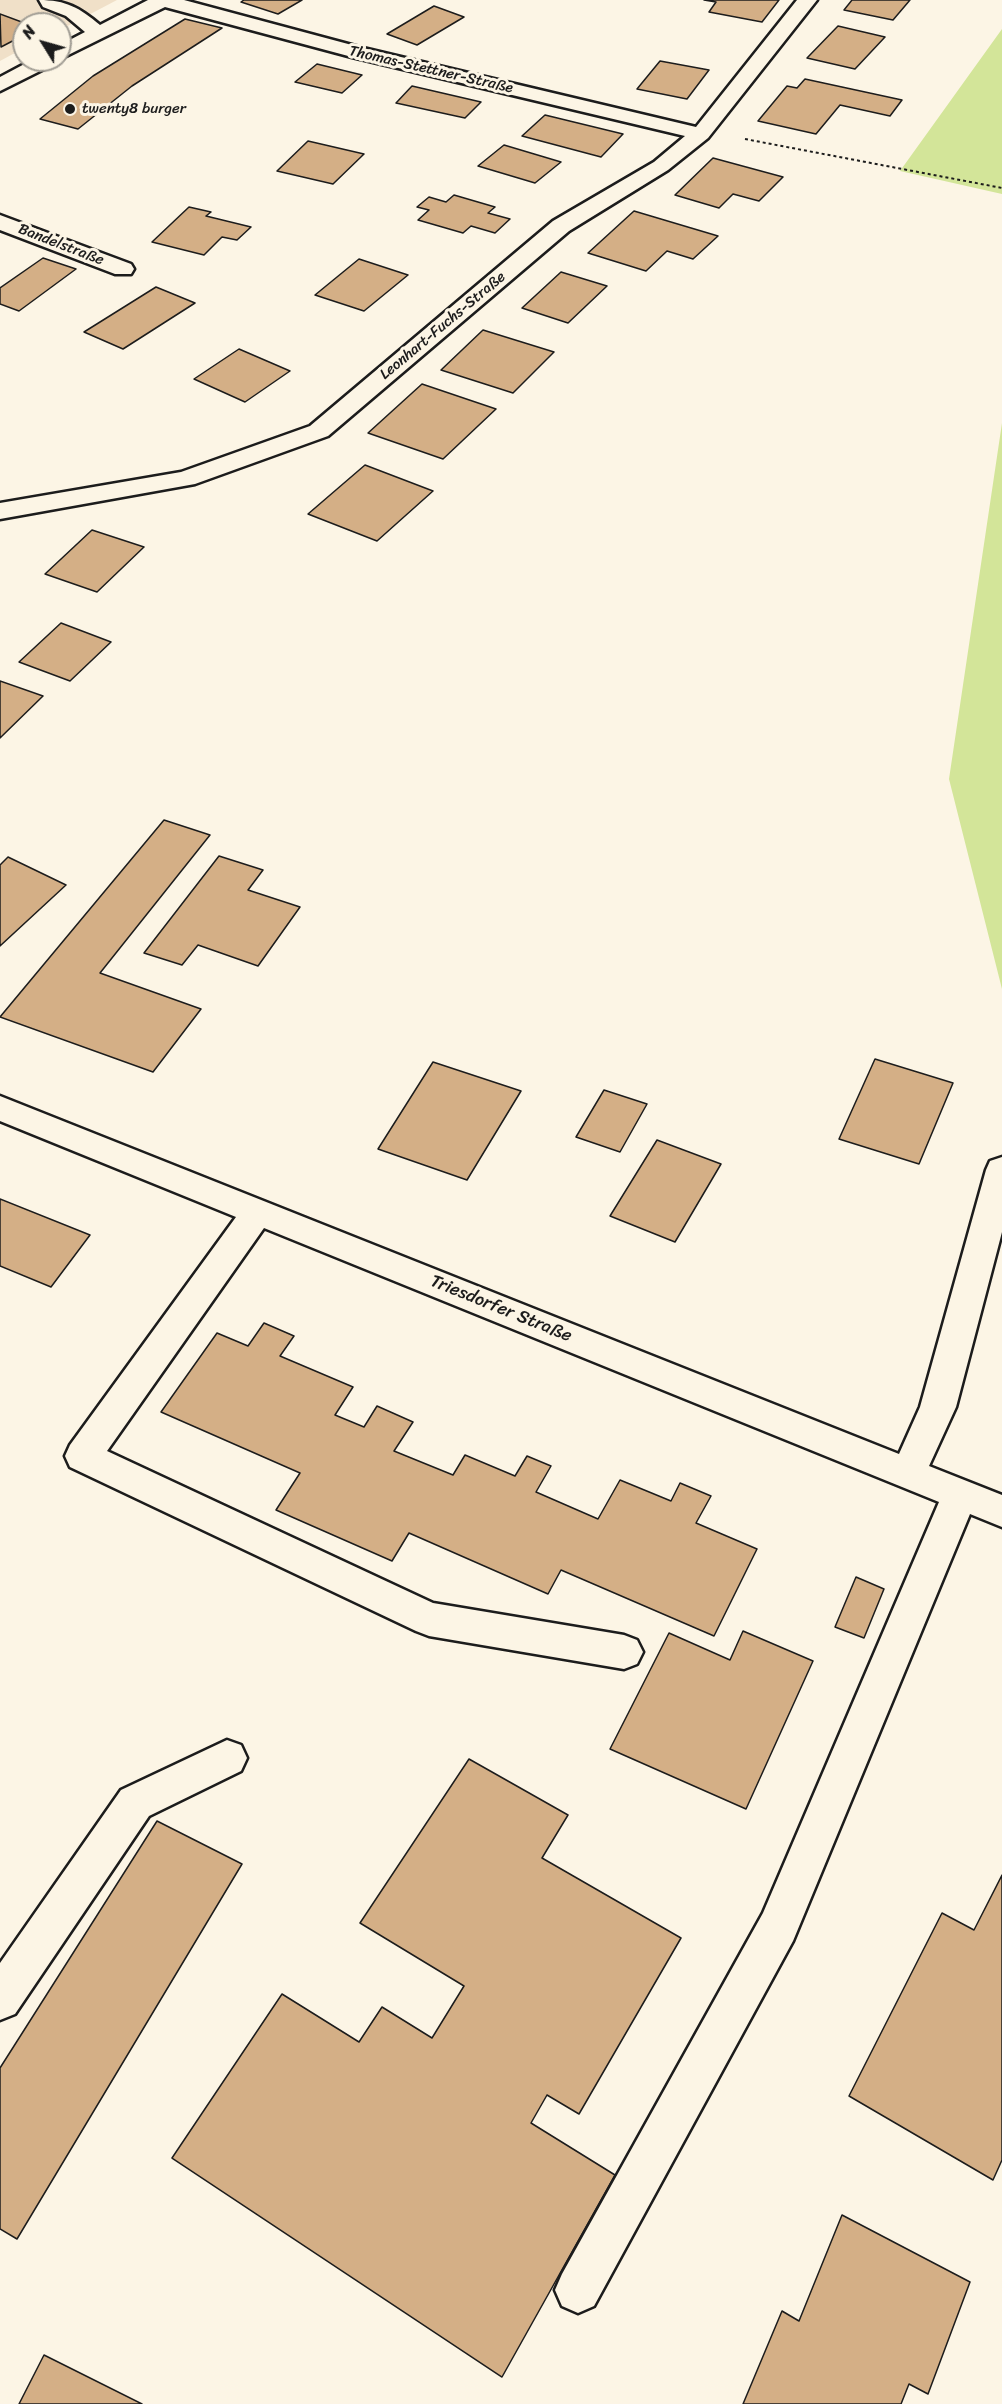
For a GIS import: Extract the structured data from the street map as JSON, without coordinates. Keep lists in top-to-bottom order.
{
  "streets": {
    "street": [
      "Thomas-Stettner-Straße",
      "Bandelstraße",
      "Leonhart-Fuchs-Straße",
      "Triesdorfer Straße"
    ]
  },
  "crossings": [
    ["Thomas-Stettner-Straße", "Leonhart-Fuchs-Straße"]
  ],
  "places": ["twenty8 burger"],
  "north": "top left"
}
